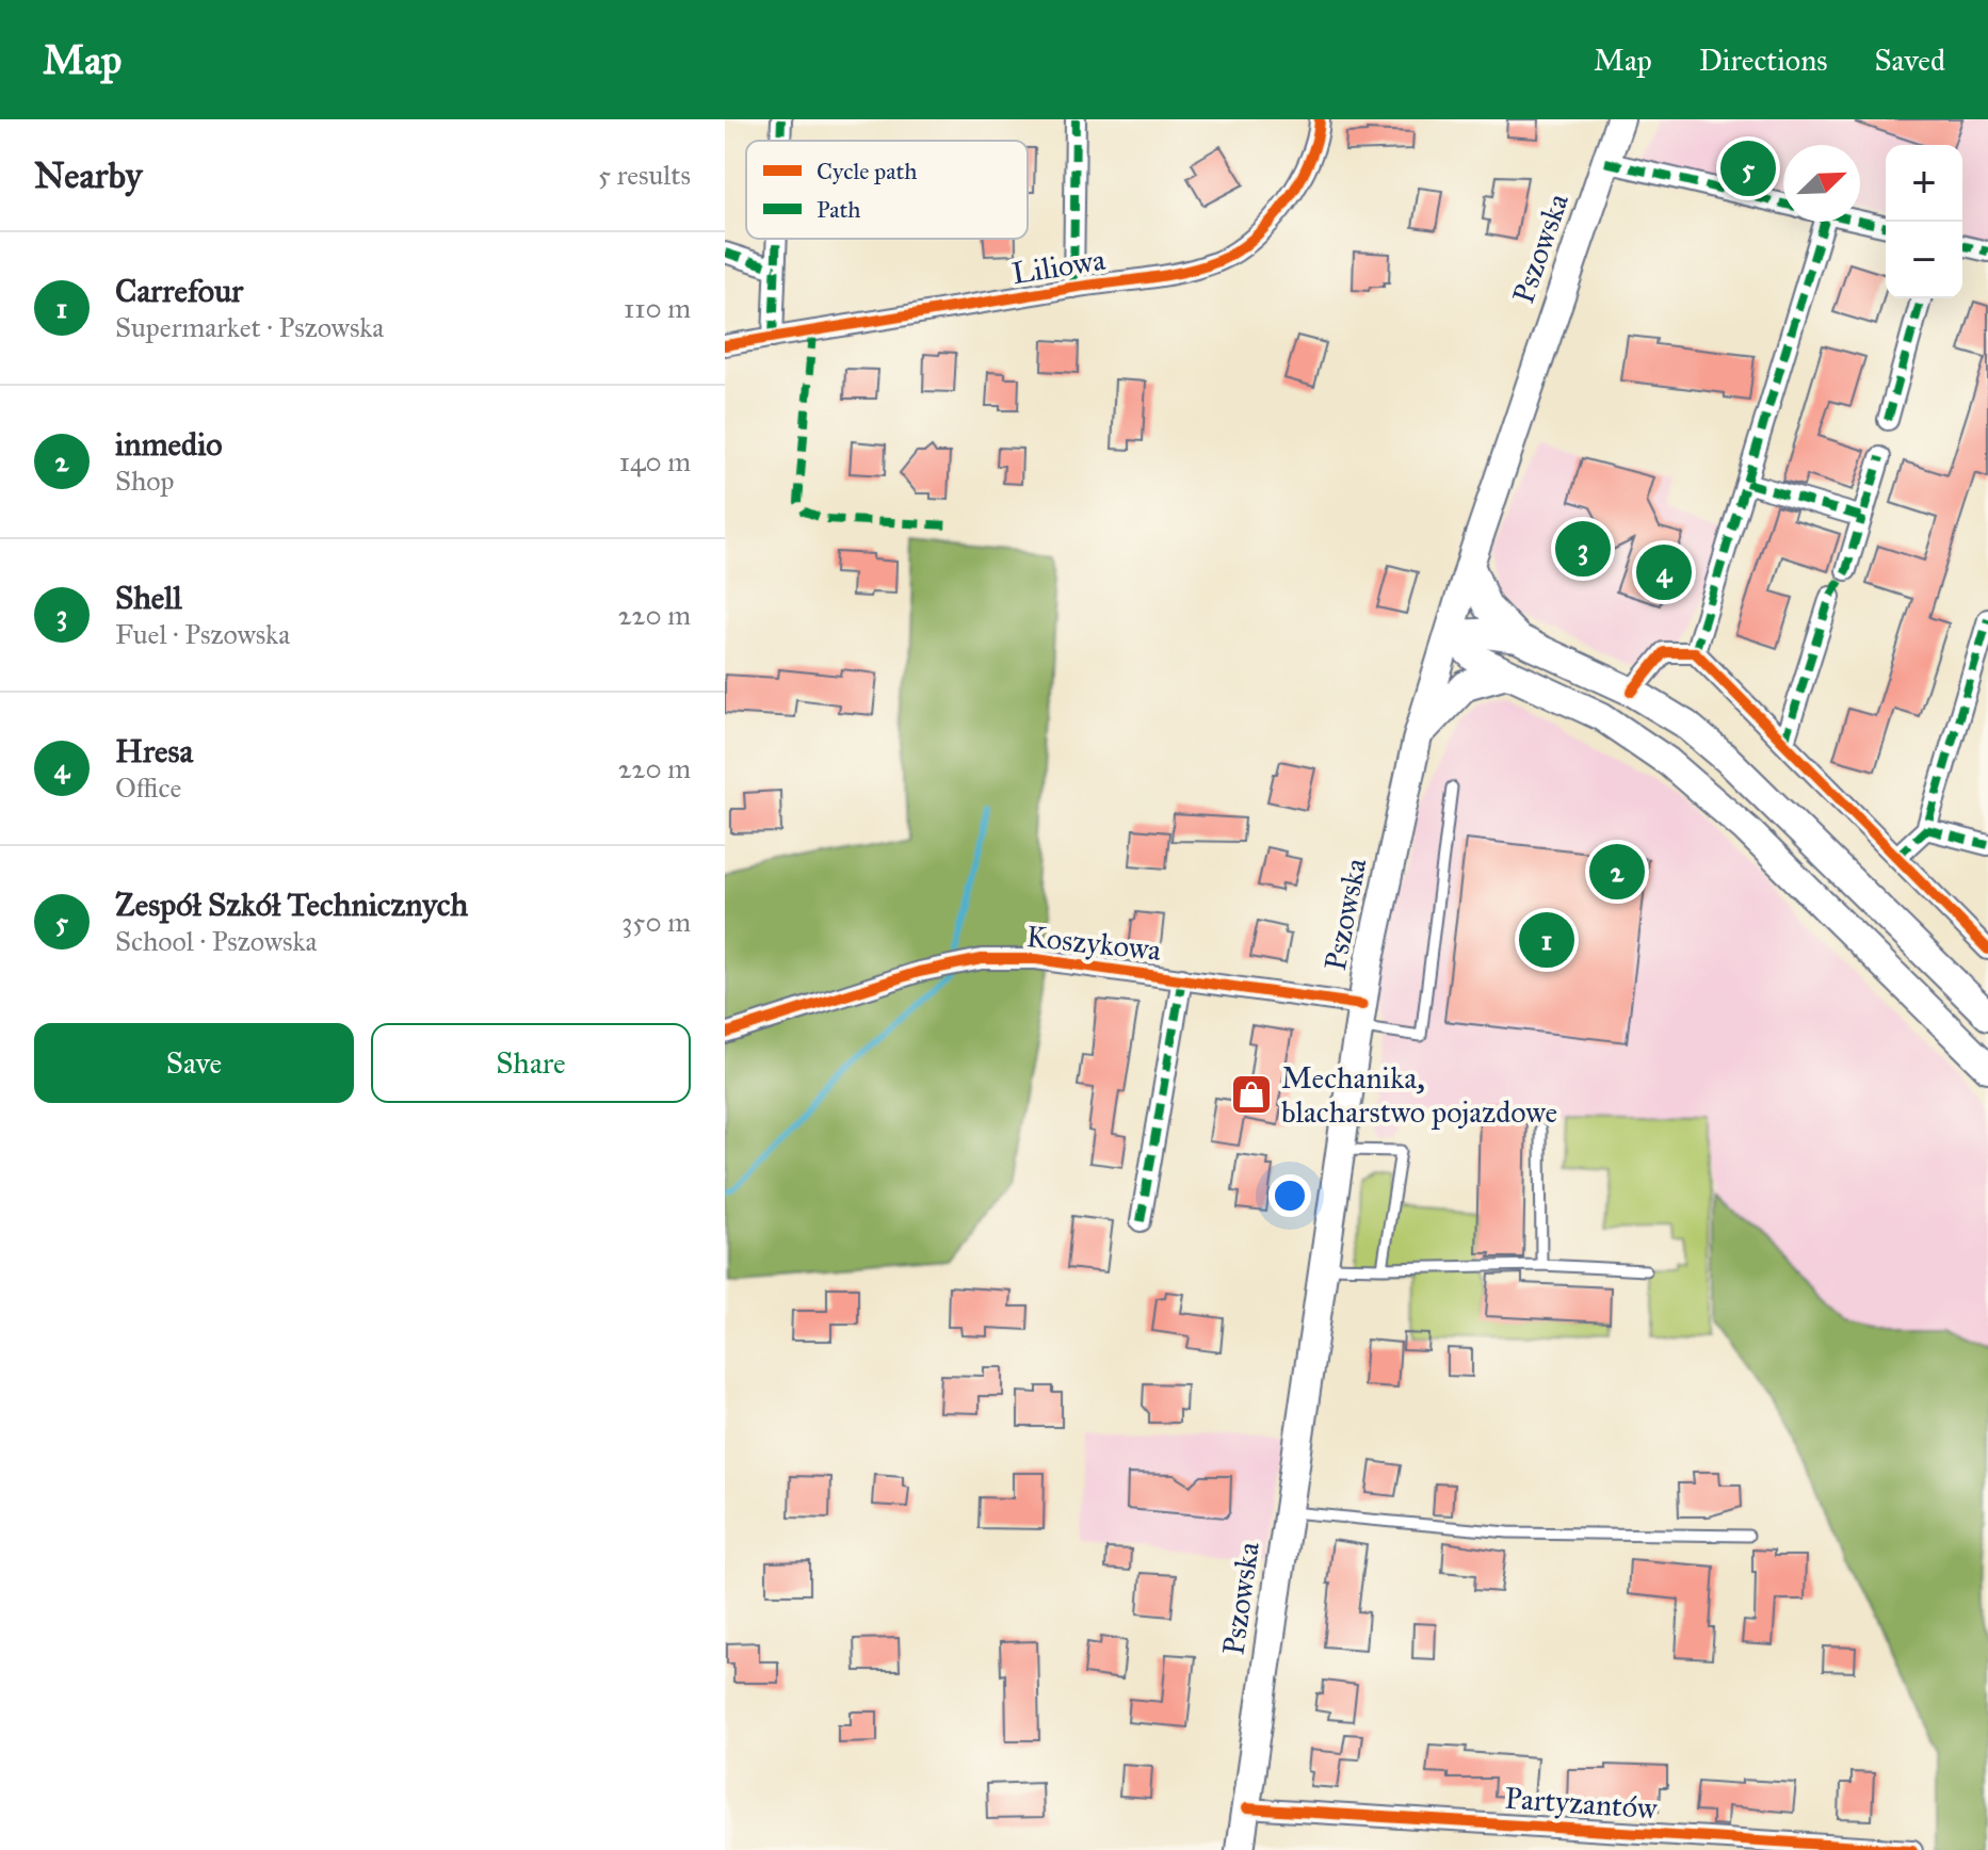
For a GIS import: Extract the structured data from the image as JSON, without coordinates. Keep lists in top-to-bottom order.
{
  "streets": {
    "main road": ["Pszowska"],
    "street": ["Liliowa", "Koszykowa", "Partyzantów"]
  },
  "crossings": [
    ["Pszowska", "Koszykowa"],
    ["Pszowska", "Partyzantów"]
  ],
  "places": {
    "shop": ["Mechanika, blacharstwo pojazdowe"]
  },
  "legend": ["Cycle path", "Path"],
  "north": "top right",
  "page": {
    "header": "Map",
    "nav": ["Map", "Directions", "Saved"],
    "heading": ["Nearby", "5 results"],
    "pins": [
      "5",
      "3",
      "4",
      "2",
      "1"
    ],
    "map_buttons": ["+", "−"],
    "list": [
      {
        "mark": "1",
        "name": "Carrefour",
        "note": "Supermarket · Pszowska",
        "value": "110 m"
      },
      {
        "mark": "2",
        "name": "inmedio",
        "note": "Shop",
        "value": "140 m"
      },
      {
        "mark": "3",
        "name": "Shell",
        "note": "Fuel · Pszowska",
        "value": "220 m"
      },
      {
        "mark": "4",
        "name": "Hresa",
        "note": "Office",
        "value": "220 m"
      },
      {
        "mark": "5",
        "name": "Zespół Szkół Technicznych",
        "note": "School · Pszowska",
        "value": "350 m"
      }
    ],
    "buttons": ["Save", "Share"]
  }
}
